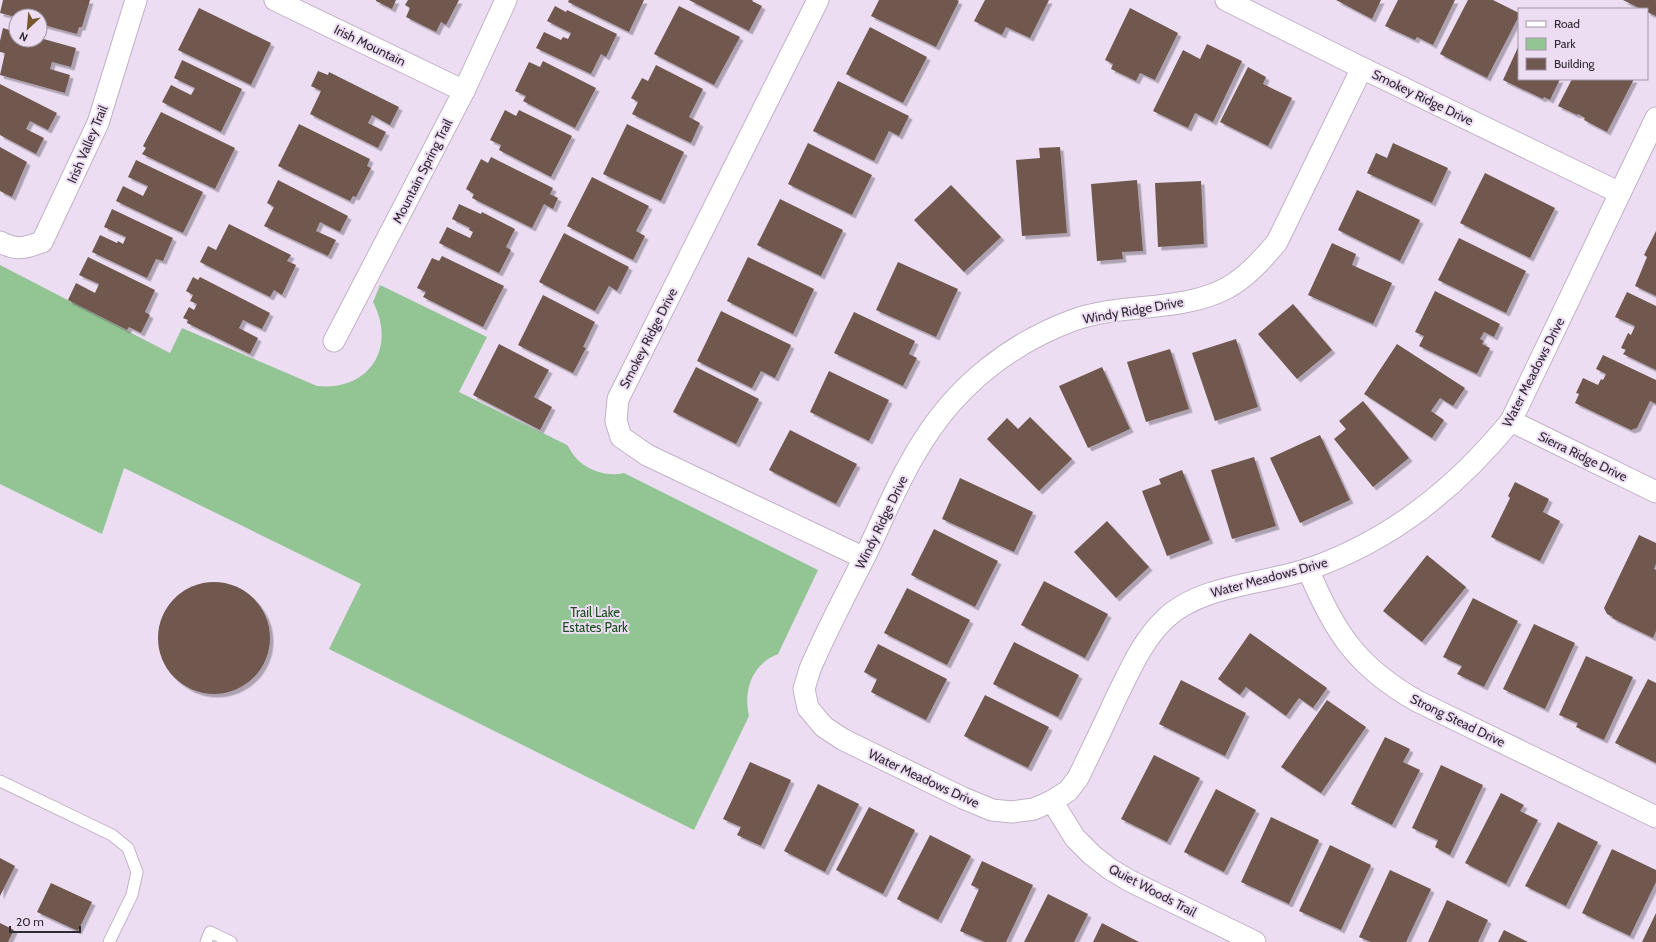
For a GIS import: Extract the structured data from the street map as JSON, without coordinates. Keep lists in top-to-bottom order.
{
  "streets": {
    "street": [
      "Irish Mountain",
      "Smokey Ridge Drive",
      "Irish Valley Trail",
      "Mountain Spring Trail",
      "Windy Ridge Drive",
      "Water Meadows Drive",
      "Sierra Ridge Drive",
      "Strong Stead Drive",
      "Quiet Woods Trail"
    ]
  },
  "crossings": [
    ["Irish Mountain", "Mountain Spring Trail"],
    ["Smokey Ridge Drive", "Windy Ridge Drive"],
    ["Smokey Ridge Drive", "Water Meadows Drive"],
    ["Windy Ridge Drive", "Water Meadows Drive"],
    ["Water Meadows Drive", "Sierra Ridge Drive"],
    ["Water Meadows Drive", "Strong Stead Drive"],
    ["Water Meadows Drive", "Quiet Woods Trail"]
  ],
  "parks": ["Trail Lake Estates Park"],
  "legend": ["Road", "Park", "Building"],
  "scale_bar": "20 m",
  "north": "bottom left"
}
